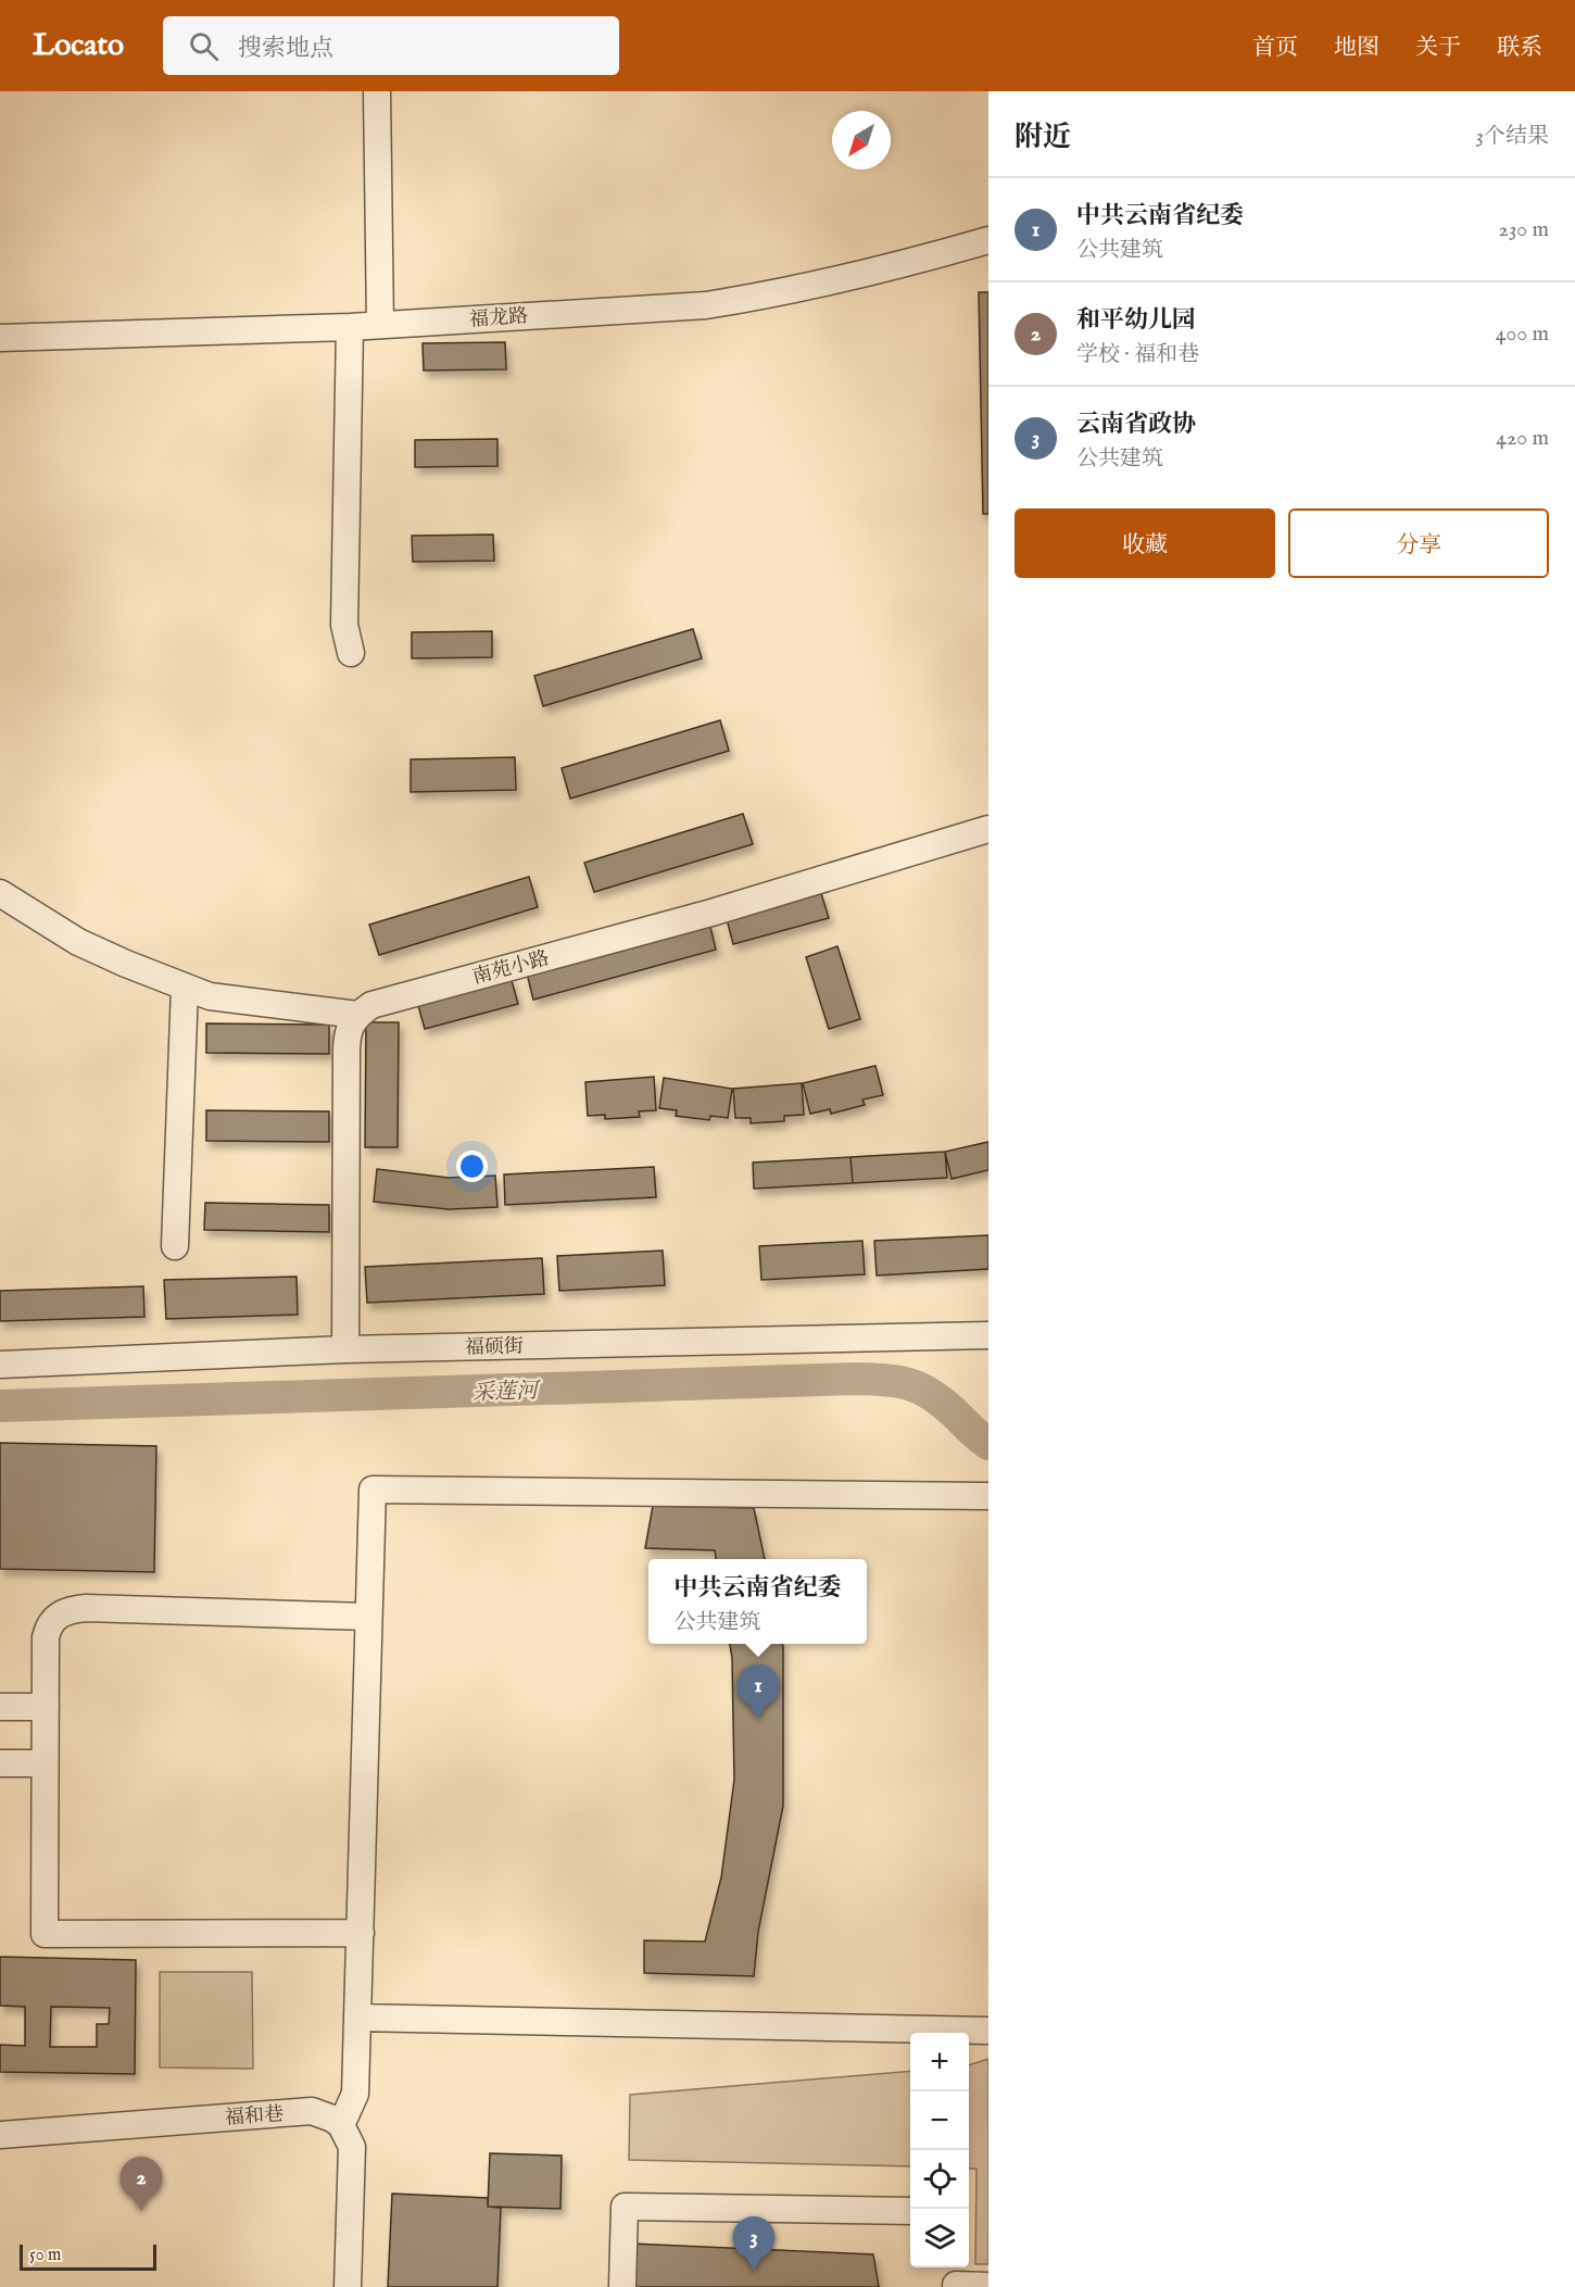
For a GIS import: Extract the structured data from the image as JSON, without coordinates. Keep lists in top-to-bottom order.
{
  "streets": {
    "street": [
      "福龙路",
      "南苑小路",
      "福硕街",
      "福和巷"
    ]
  },
  "water": ["采莲河"],
  "scale_bar": "50 m",
  "north": "bottom left",
  "page": {
    "header": "Locato",
    "search": "搜索地点",
    "nav": [
      "首页",
      "地图",
      "关于",
      "联系"
    ],
    "heading": ["附近", "3个结果"],
    "list": [
      {
        "mark": "1",
        "name": "中共云南省纪委",
        "note": "公共建筑",
        "value": "230 m"
      },
      {
        "mark": "2",
        "name": "和平幼儿园",
        "note": "学校 · 福和巷",
        "value": "400 m"
      },
      {
        "mark": "3",
        "name": "云南省政协",
        "note": "公共建筑",
        "value": "420 m"
      }
    ],
    "buttons": ["收藏", "分享"],
    "popup": ["中共云南省纪委", "公共建筑"],
    "pins": ["1", "2", "3"],
    "map_buttons": ["+", "−"],
    "scale": "50 m"
  }
}
